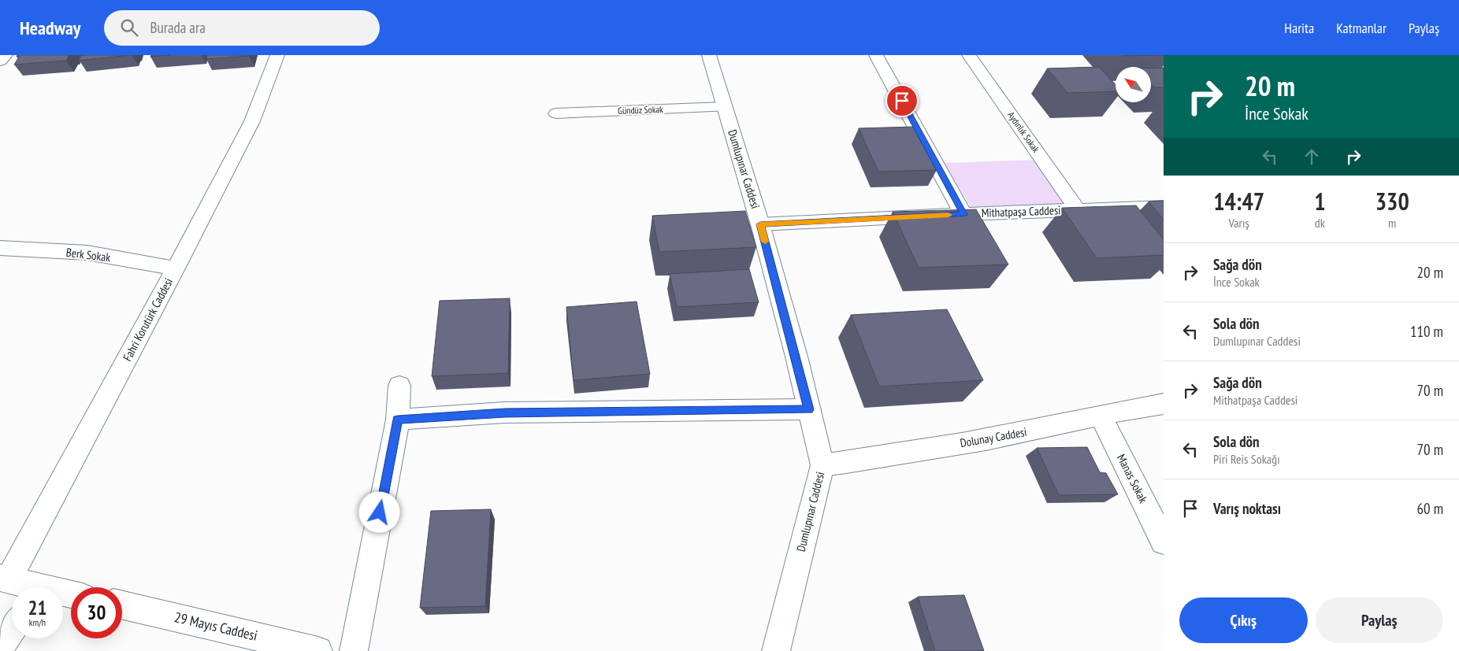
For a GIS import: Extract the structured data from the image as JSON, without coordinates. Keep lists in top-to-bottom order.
{
  "streets": {
    "street": [
      "Gündüz Sokak",
      "Aydınlık Sokak",
      "Dumlupınar Caddesi",
      "Mithatpaşa Caddesi",
      "Berk Sokak",
      "Fahri Korutürk Caddesi",
      "Dolunay Caddesi",
      "Manas Sokak",
      "29 Mayıs Caddesi"
    ]
  },
  "crossings": [
    ["Gündüz Sokak", "Dumlupınar Caddesi"],
    ["Aydınlık Sokak", "Mithatpaşa Caddesi"],
    ["Dumlupınar Caddesi", "Mithatpaşa Caddesi"],
    ["Dumlupınar Caddesi", "Dolunay Caddesi"],
    ["Berk Sokak", "Fahri Korutürk Caddesi"],
    ["Dolunay Caddesi", "Manas Sokak"]
  ],
  "north": "top left",
  "page": {
    "header": "Headway",
    "search": "Burada ara",
    "nav": ["Harita", "Katmanlar", "Paylaş"],
    "turn": ["20 m", "İnce Sokak"],
    "eta": [
      "14:47",
      "Varış",
      "1",
      "dk",
      "330",
      "m"
    ],
    "list": [
      {
        "name": "Sağa dön",
        "note": "İnce Sokak",
        "value": "20 m"
      },
      {
        "name": "Sola dön",
        "note": "Dumlupınar Caddesi",
        "value": "110 m"
      },
      {
        "name": "Sağa dön",
        "note": "Mithatpaşa Caddesi",
        "value": "70 m"
      },
      {
        "name": "Sola dön",
        "note": "Piri Reis Sokağı",
        "value": "70 m"
      },
      {
        "name": "Varış noktası",
        "value": "60 m"
      }
    ],
    "speed": "21 km/h",
    "limit": "30",
    "buttons": ["Çıkış", "Paylaş"]
  }
}
